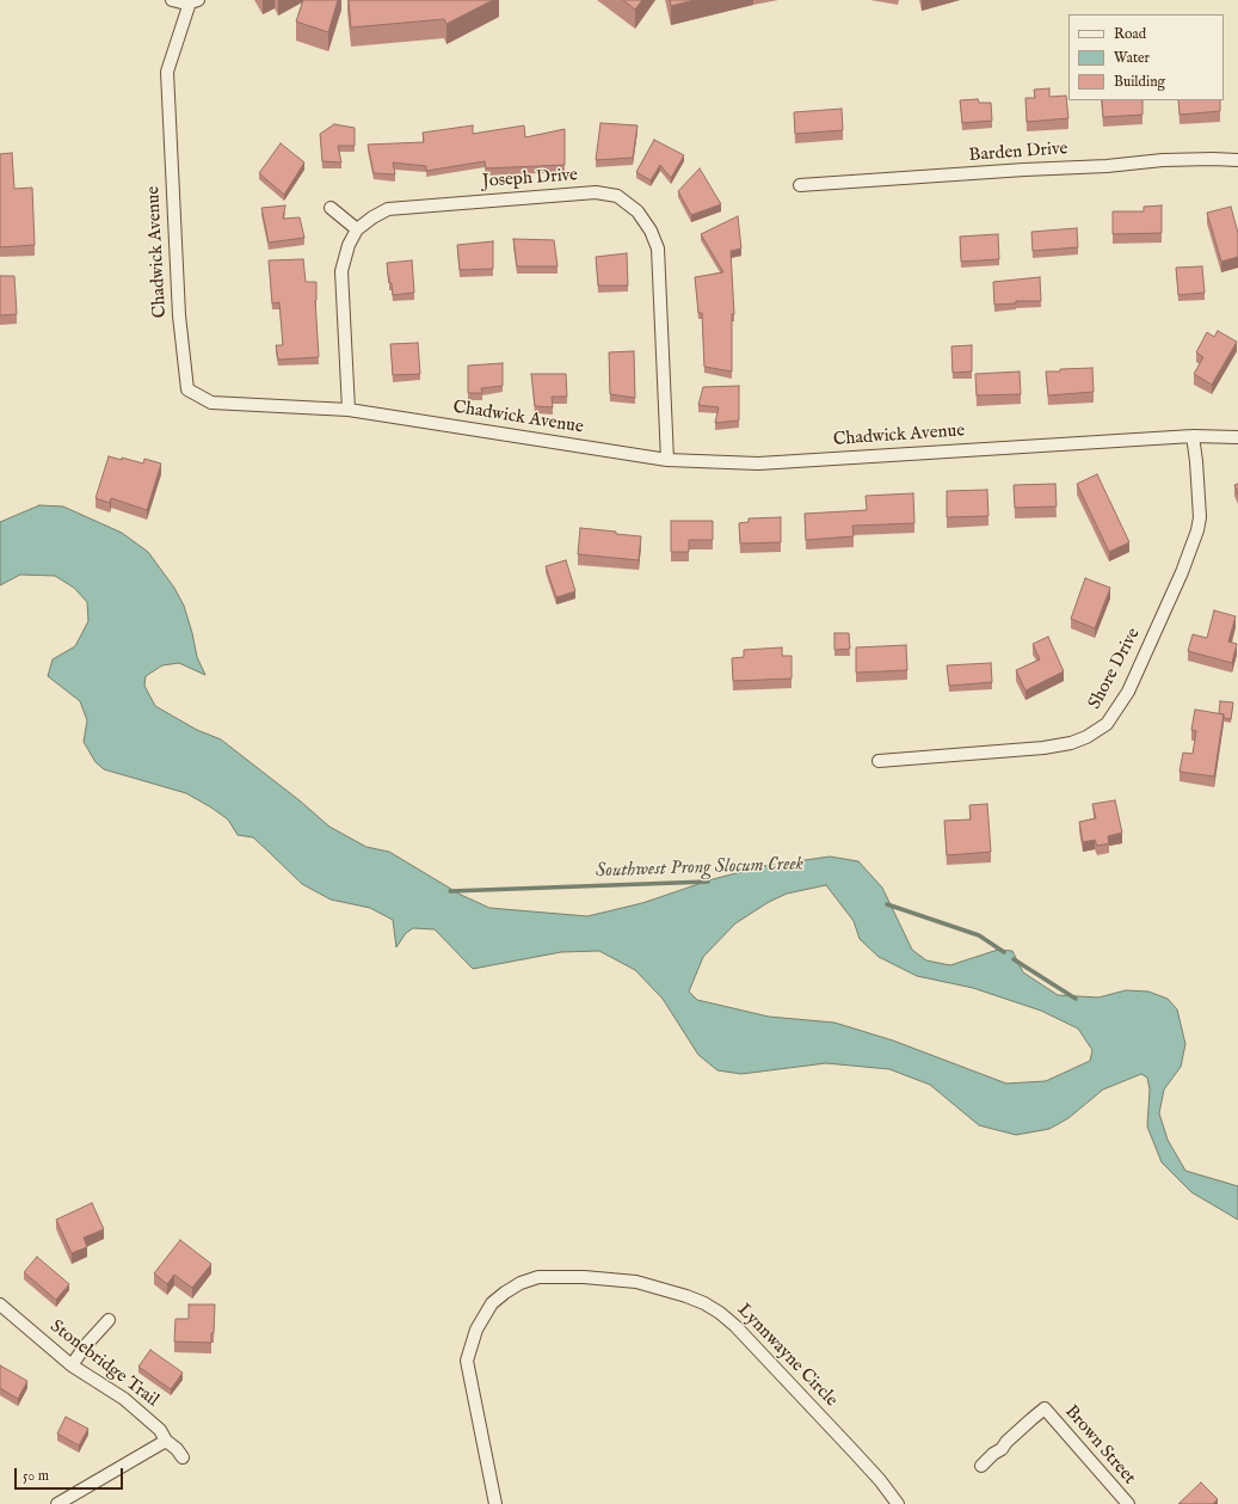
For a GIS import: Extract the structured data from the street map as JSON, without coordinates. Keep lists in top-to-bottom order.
{
  "streets": {
    "street": [
      "Barden Drive",
      "Joseph Drive",
      "Chadwick Avenue",
      "Shore Drive",
      "Lynnwayne Circle",
      "Stonebridge Trail",
      "Brown Street"
    ]
  },
  "crossings": [
    ["Joseph Drive", "Chadwick Avenue"],
    ["Chadwick Avenue", "Shore Drive"]
  ],
  "water": ["Southwest Prong Slocum Creek"],
  "legend": ["Road", "Water", "Building"],
  "scale_bar": "50 m"
}
